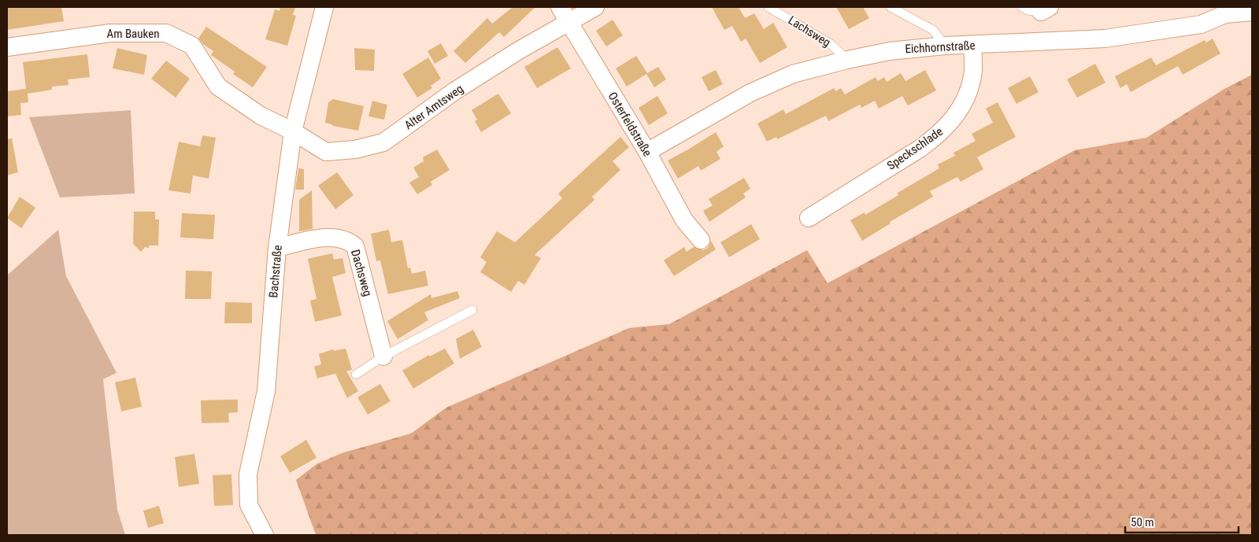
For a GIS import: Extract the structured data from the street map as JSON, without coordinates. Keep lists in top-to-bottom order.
{
  "streets": {
    "street": [
      "Am Bauken",
      "Eichhornstraße",
      "Alter Amtsweg",
      "Osterfeldstraße",
      "Speckschlade",
      "Bachstraße",
      "Dachsweg"
    ],
    "lane": ["Lachsweg"]
  },
  "crossings": [
    ["Lachsweg", "Eichhornstraße"],
    ["Am Bauken", "Alter Amtsweg"],
    ["Am Bauken", "Bachstraße"],
    ["Eichhornstraße", "Osterfeldstraße"],
    ["Eichhornstraße", "Speckschlade"],
    ["Alter Amtsweg", "Osterfeldstraße"],
    ["Alter Amtsweg", "Bachstraße"],
    ["Bachstraße", "Dachsweg"]
  ],
  "scale_bar": "50 m"
}
